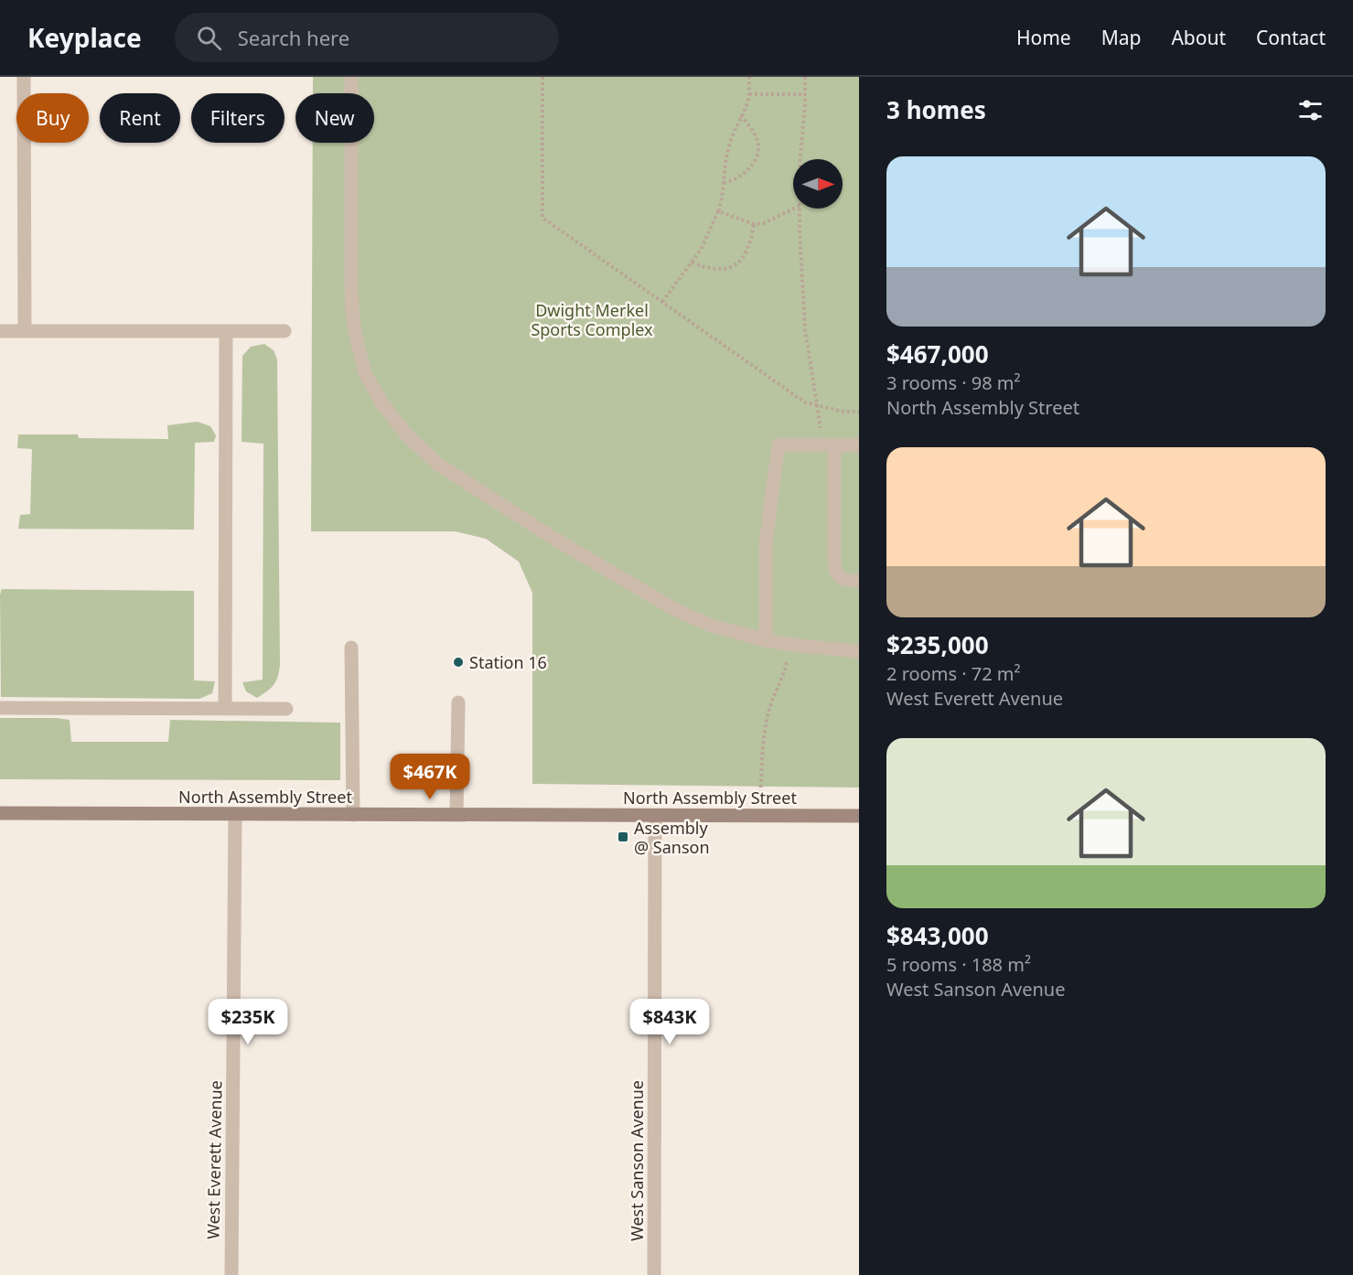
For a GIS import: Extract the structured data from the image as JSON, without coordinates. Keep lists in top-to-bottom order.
{
  "streets": {
    "main road": ["North Assembly Street"],
    "street": ["West Everett Avenue", "West Sanson Avenue"]
  },
  "crossings": [
    ["North Assembly Street", "West Everett Avenue"],
    ["North Assembly Street", "West Sanson Avenue"]
  ],
  "parks": ["Dwight Merkel Sports Complex"],
  "places": {
    "other": ["Station 16"],
    "transit": ["Assembly @ Sanson"]
  },
  "north": "right",
  "page": {
    "header": "Keyplace",
    "search": "Search here",
    "nav": [
      "Home",
      "Map",
      "About",
      "Contact"
    ],
    "heading": "3 homes",
    "chip": [
      "Buy",
      "Rent",
      "Filters",
      "New"
    ],
    "list": [
      {
        "name": "$467,000",
        "note": "3 rooms · 98 m² · North Assembly Street"
      },
      {
        "name": "$235,000",
        "note": "2 rooms · 72 m² · West Everett Avenue"
      },
      {
        "name": "$843,000",
        "note": "5 rooms · 188 m² · West Sanson Avenue"
      }
    ],
    "price": ["$467K", "$235K", "$843K"]
  }
}
